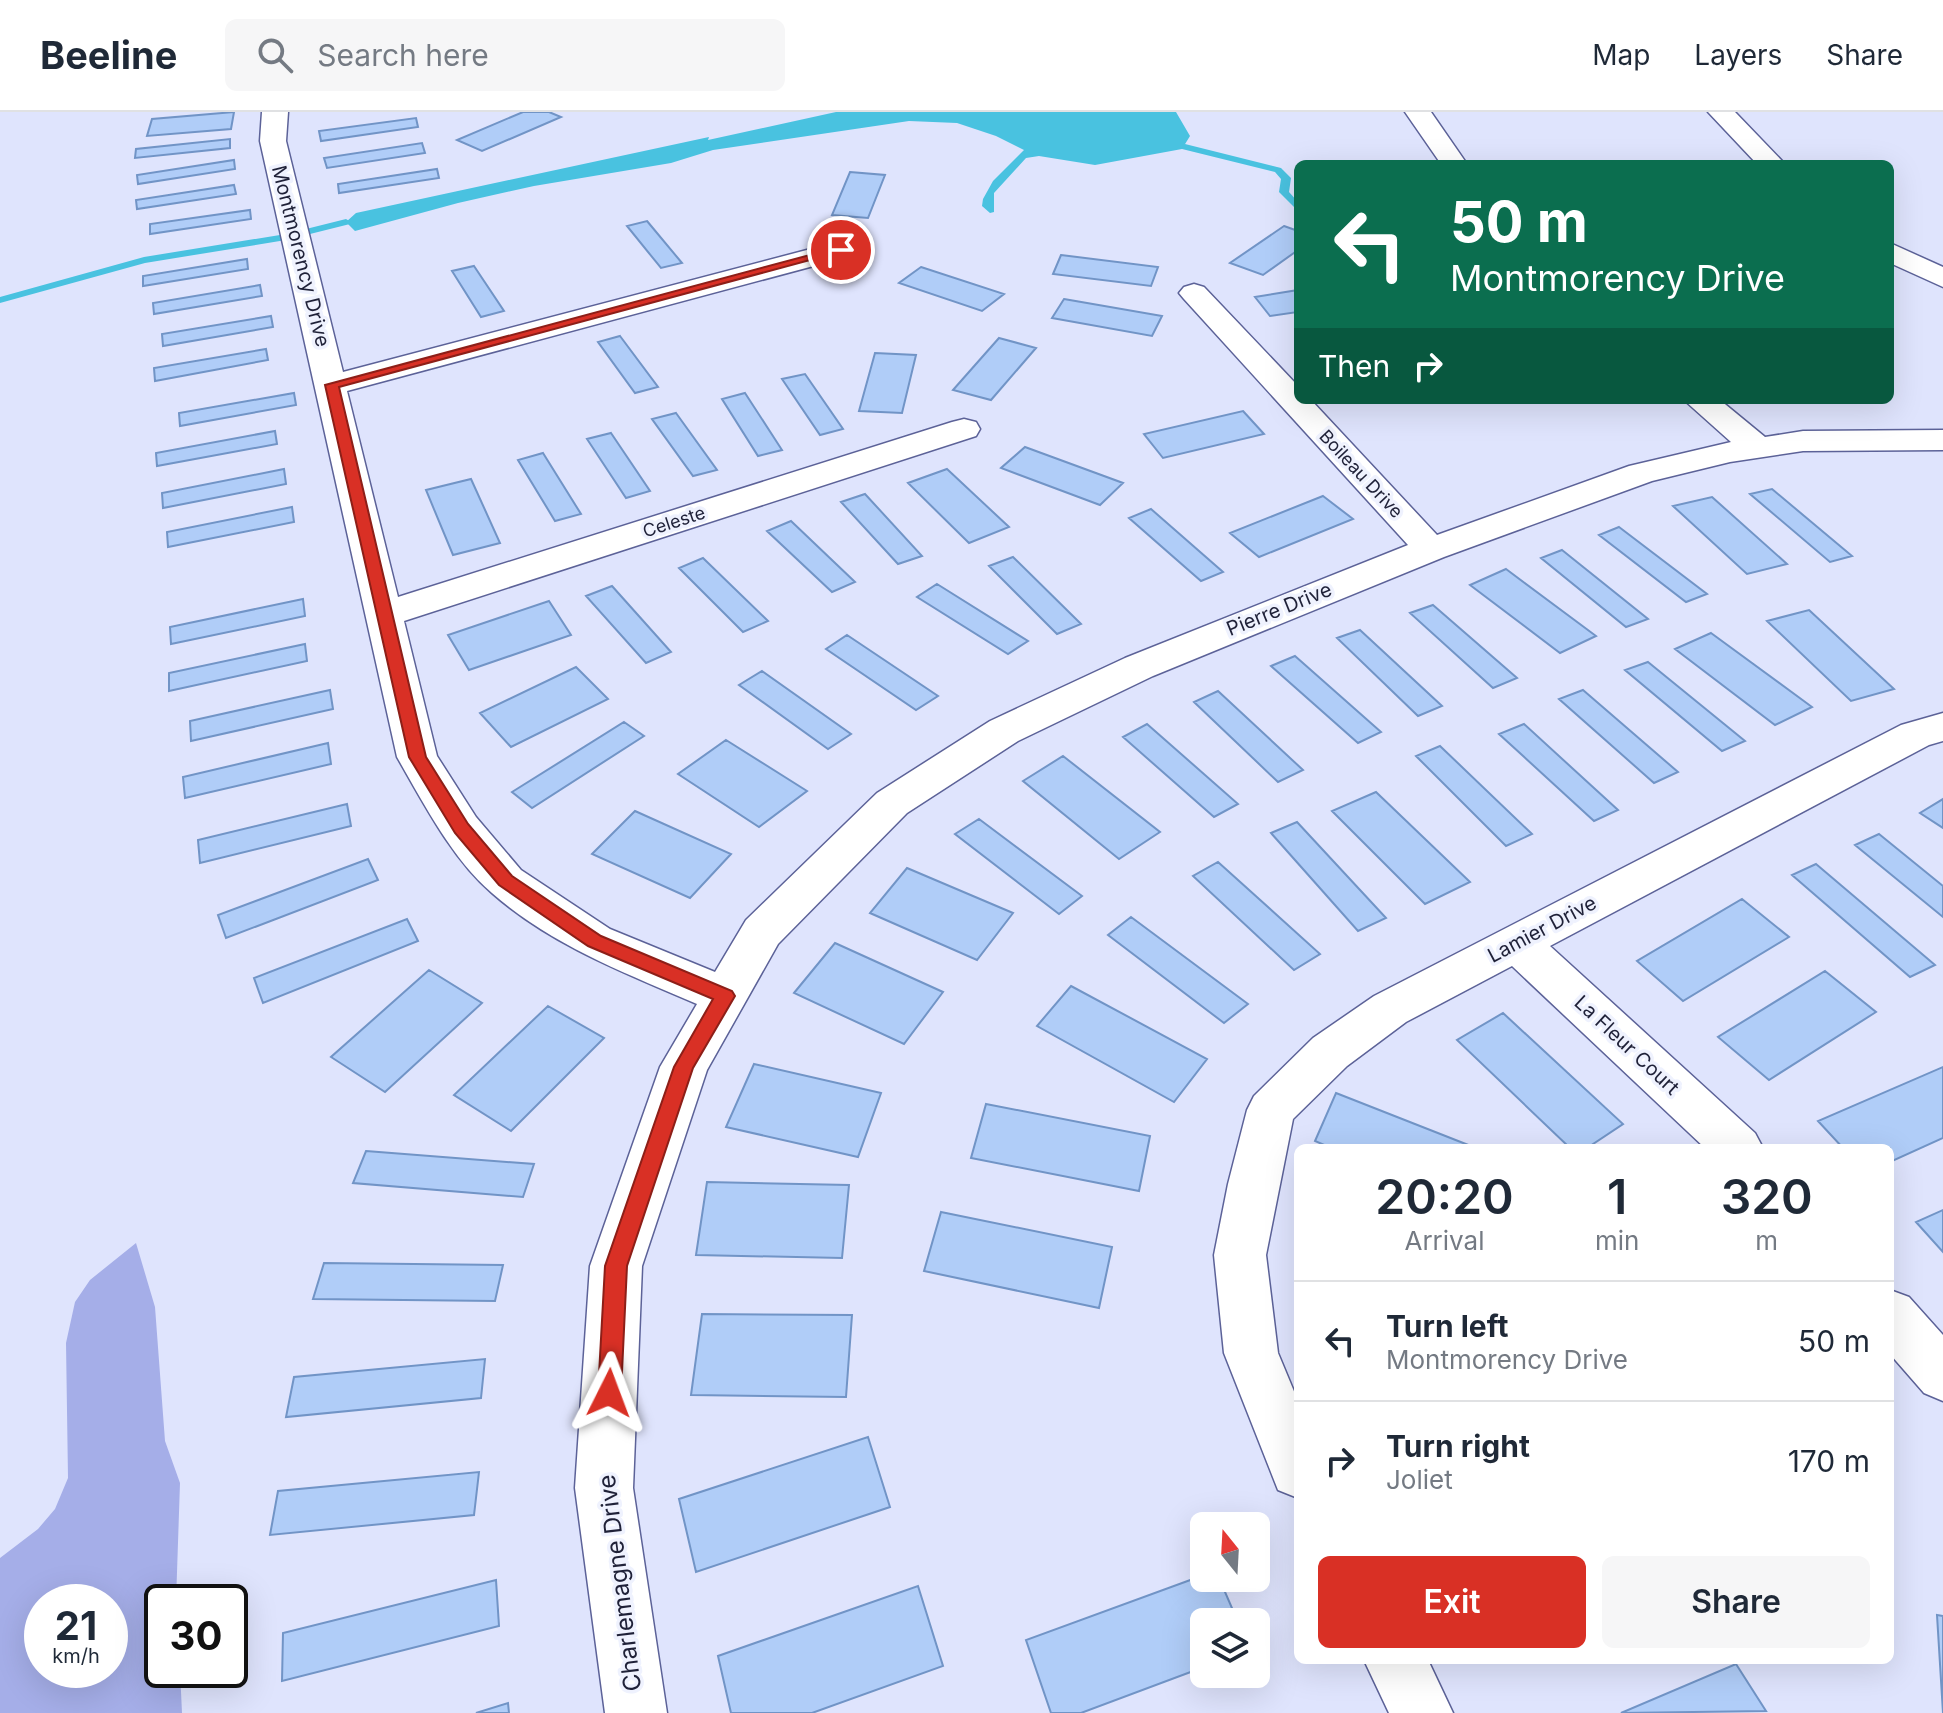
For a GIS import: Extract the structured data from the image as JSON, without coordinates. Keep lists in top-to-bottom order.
{
  "streets": {
    "street": [
      "Montmorency Drive",
      "Boileau Drive",
      "Celeste",
      "Pierre Drive",
      "Lamier Drive",
      "La Fleur Court",
      "Charlemagne Drive"
    ]
  },
  "crossings": [
    ["Montmorency Drive", "Celeste"],
    ["Montmorency Drive", "Pierre Drive"],
    ["Montmorency Drive", "Charlemagne Drive"],
    ["Boileau Drive", "Pierre Drive"],
    ["Pierre Drive", "Charlemagne Drive"],
    ["Lamier Drive", "La Fleur Court"]
  ],
  "north": "top",
  "page": {
    "header": "Beeline",
    "search": "Search here",
    "nav": ["Map", "Layers", "Share"],
    "turn": ["50 m", "Montmorency Drive"],
    "then": "Then",
    "eta": [
      "20:20",
      "Arrival",
      "1",
      "min",
      "320",
      "m"
    ],
    "list": [
      {
        "name": "Turn left",
        "note": "Montmorency Drive",
        "value": "50 m"
      },
      {
        "name": "Turn right",
        "note": "Joliet",
        "value": "170 m"
      }
    ],
    "buttons": ["Exit", "Share"],
    "speed": "21 km/h",
    "limit": "30"
  }
}
